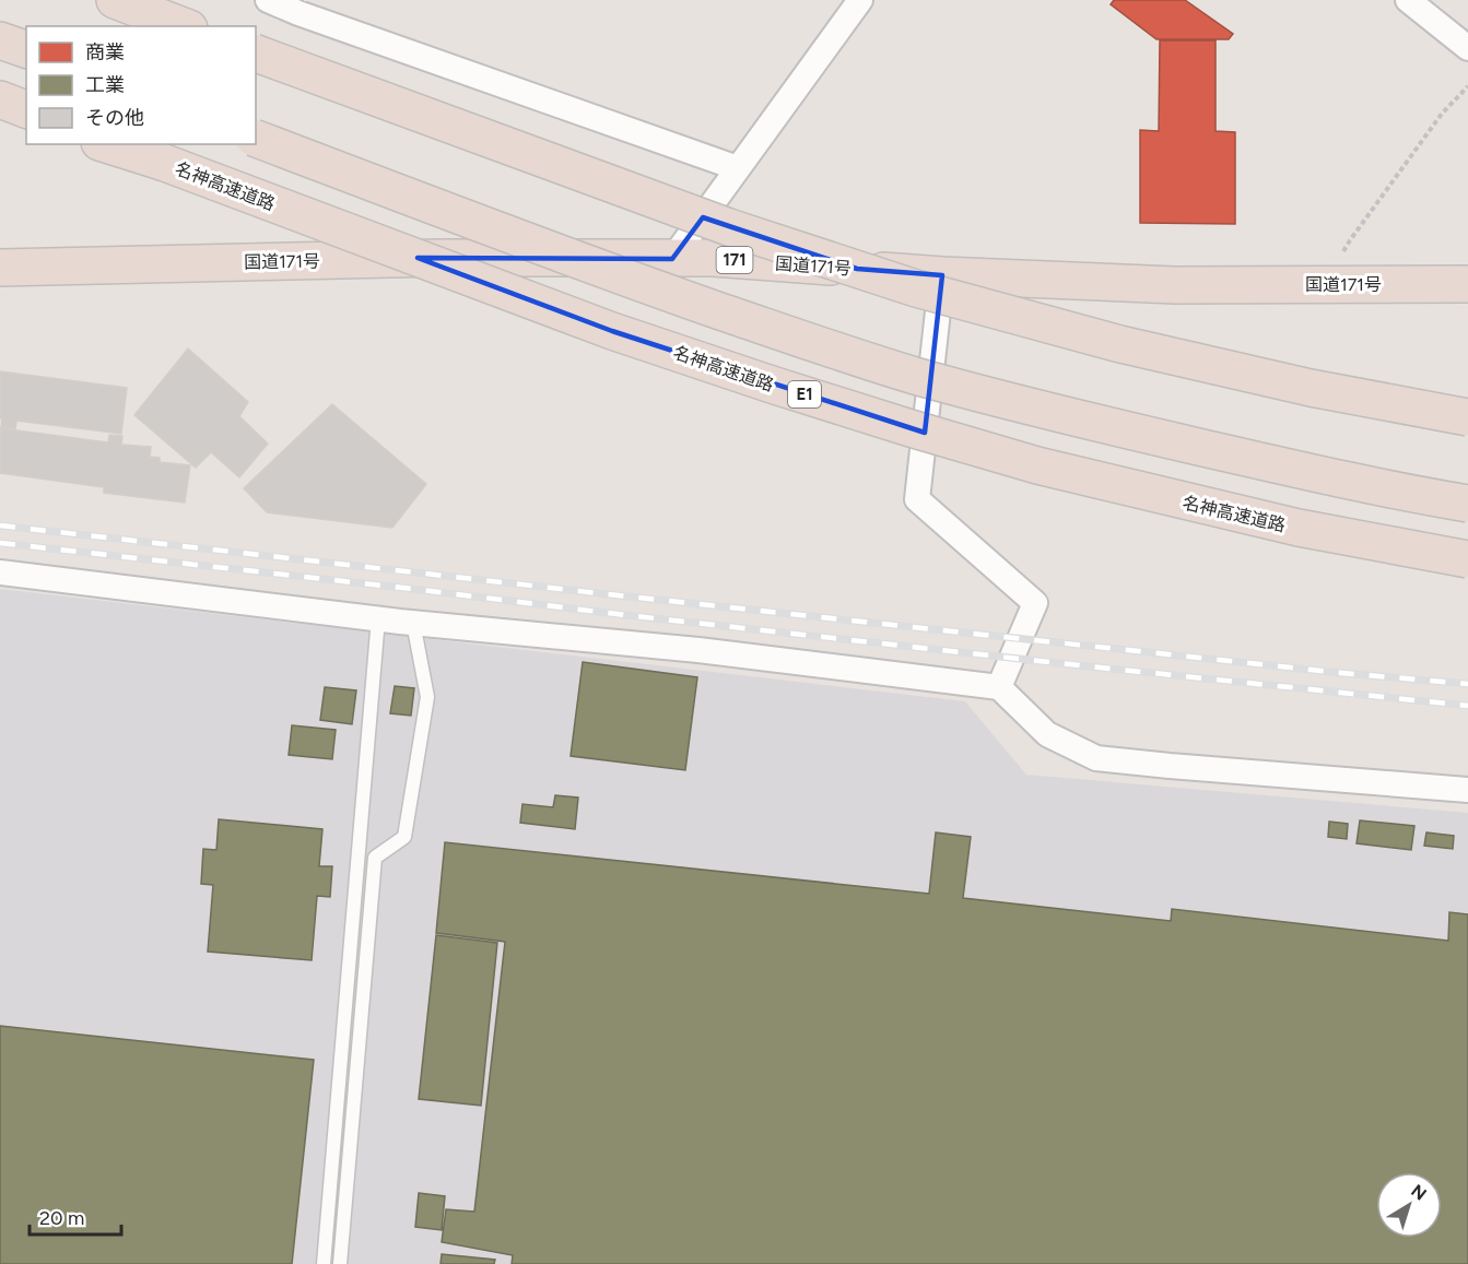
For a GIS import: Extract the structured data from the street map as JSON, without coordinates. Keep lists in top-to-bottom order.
{
  "streets": {
    "highway": [
      "名神高速道路",
      "171",
      "国道171号",
      "E1"
    ]
  },
  "legend": ["商業", "工業", "その他"],
  "scale_bar": "20 m",
  "north": "top right"
}
